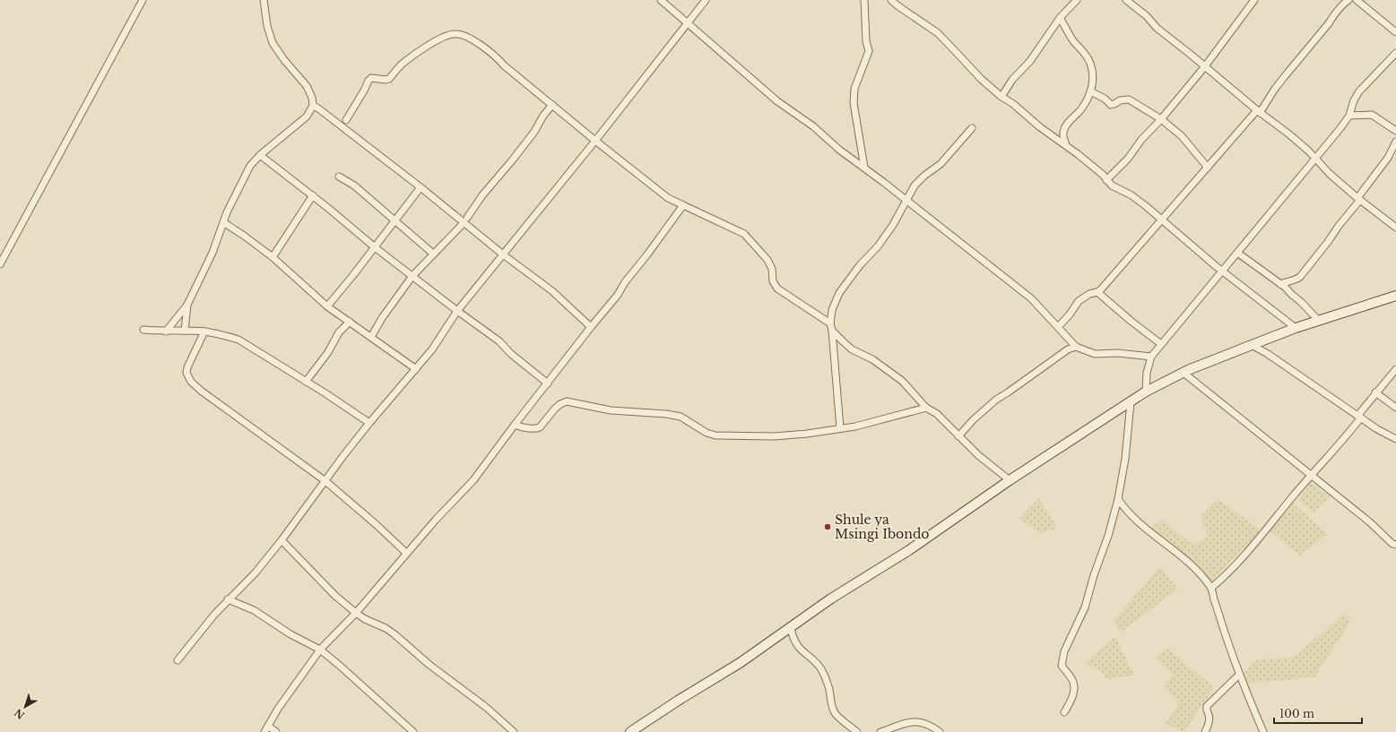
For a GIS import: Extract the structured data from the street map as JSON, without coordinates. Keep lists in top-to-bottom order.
{
  "places": ["Shule ya Msingi Ibondo"],
  "scale_bar": "100 m",
  "north": "bottom left"
}
